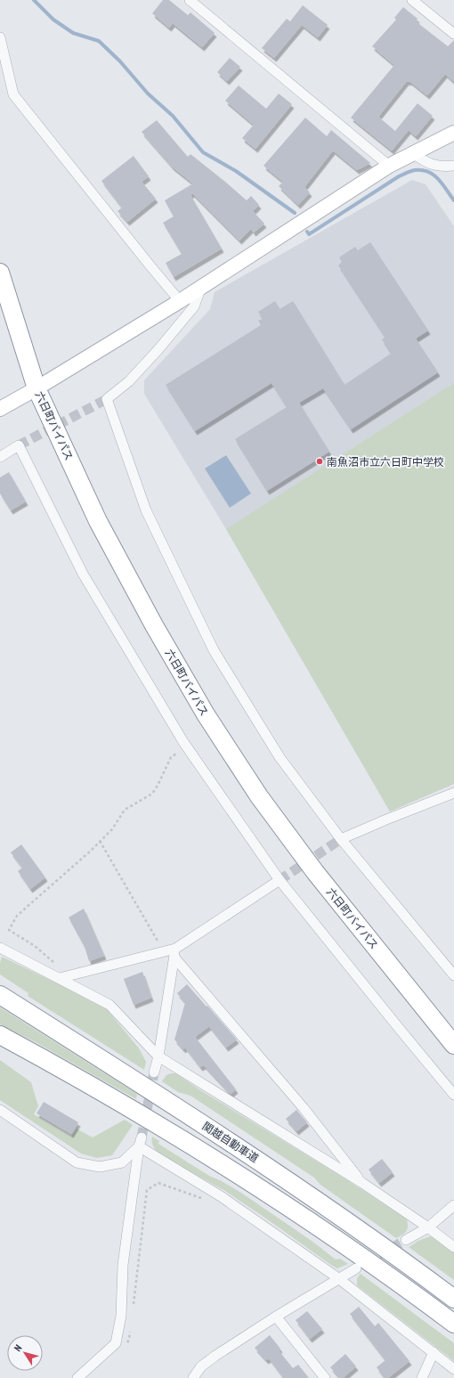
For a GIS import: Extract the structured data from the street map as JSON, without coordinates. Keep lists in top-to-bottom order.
{
  "streets": {
    "highway": ["六日町バイパス", "関越自動車道"]
  },
  "places": ["南魚沼市立六日町中学校"],
  "north": "top left"
}
